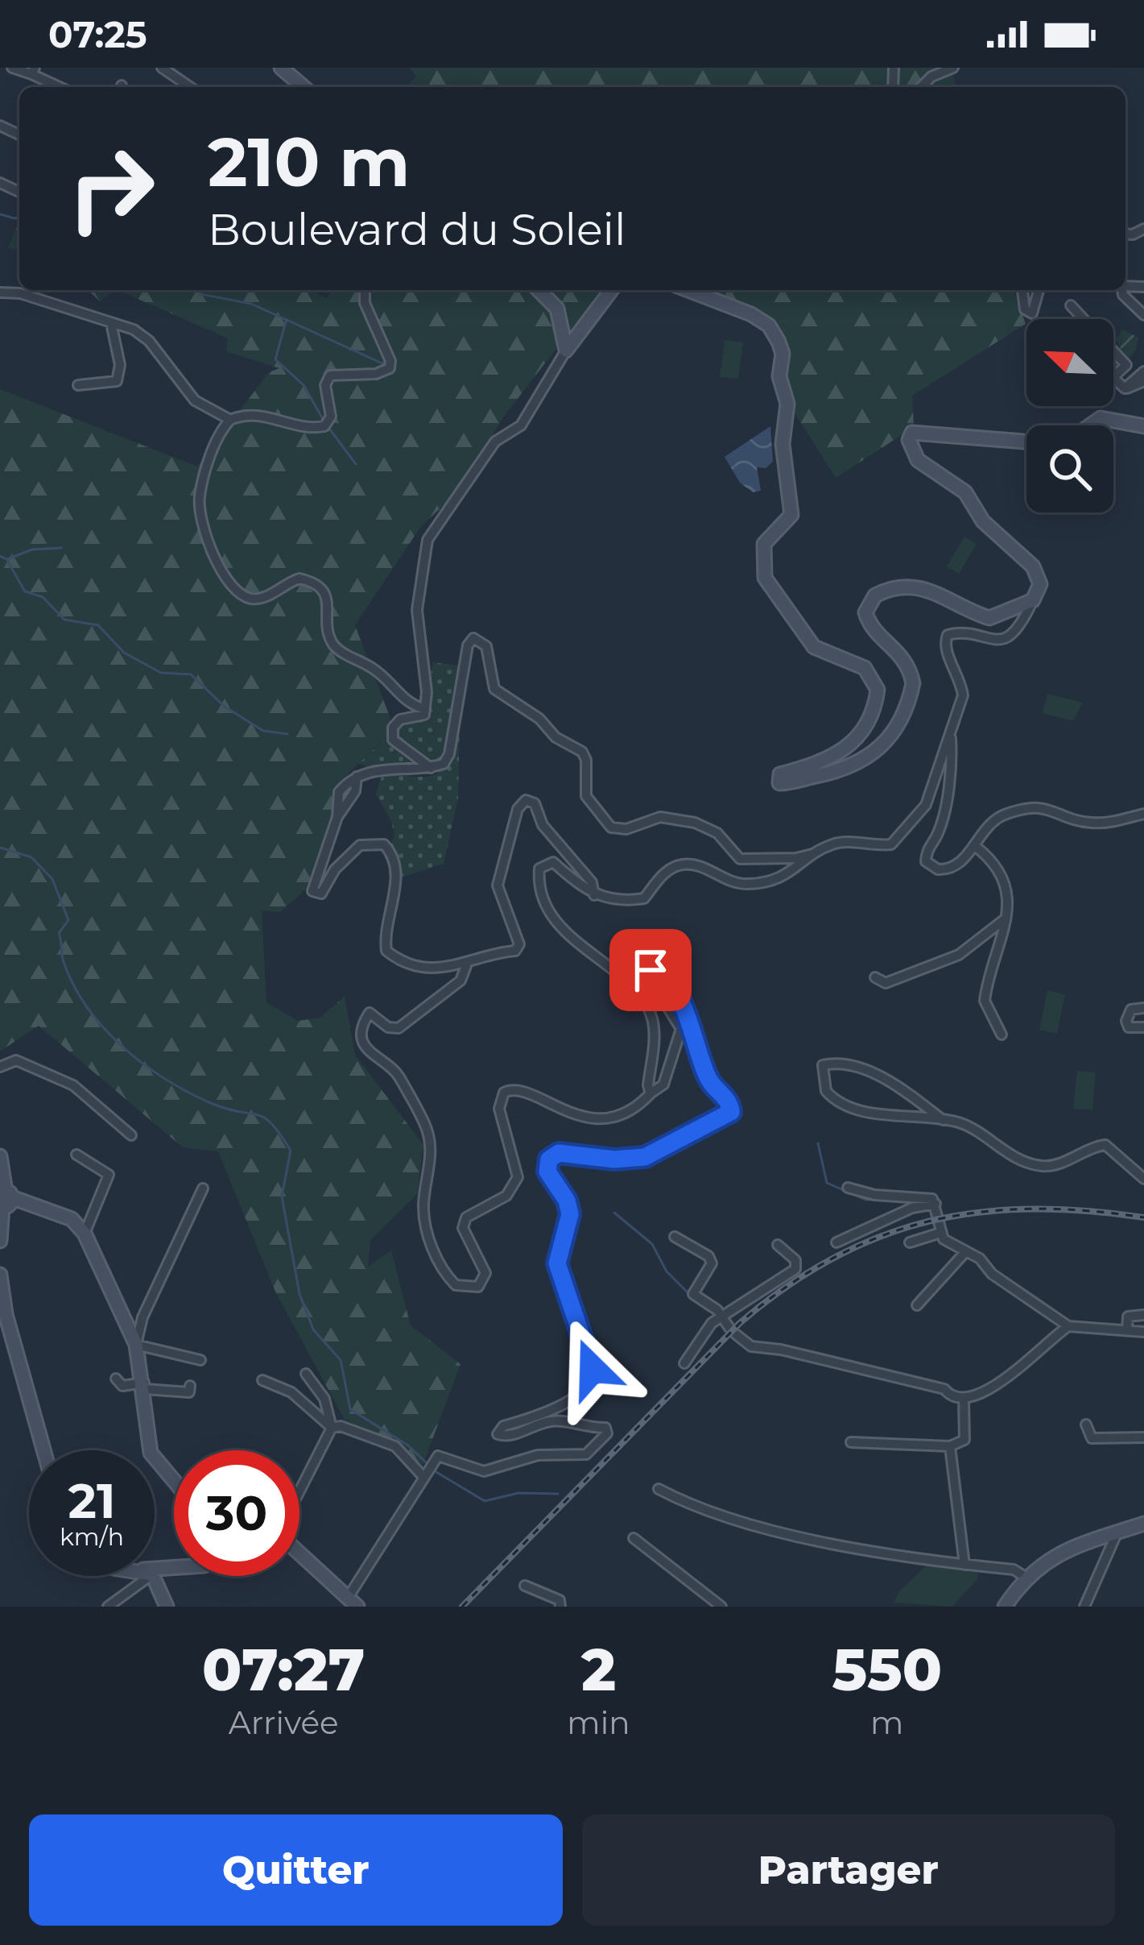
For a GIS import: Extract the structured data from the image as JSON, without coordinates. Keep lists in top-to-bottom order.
{
  "north": "top left",
  "page": {
    "status": "07:25",
    "turn": ["210 m", "Boulevard du Soleil"],
    "speed": "21 km/h",
    "limit": "30",
    "eta": [
      "07:27",
      "Arrivée",
      "2",
      "min",
      "550",
      "m"
    ],
    "buttons": ["Quitter", "Partager"]
  }
}
